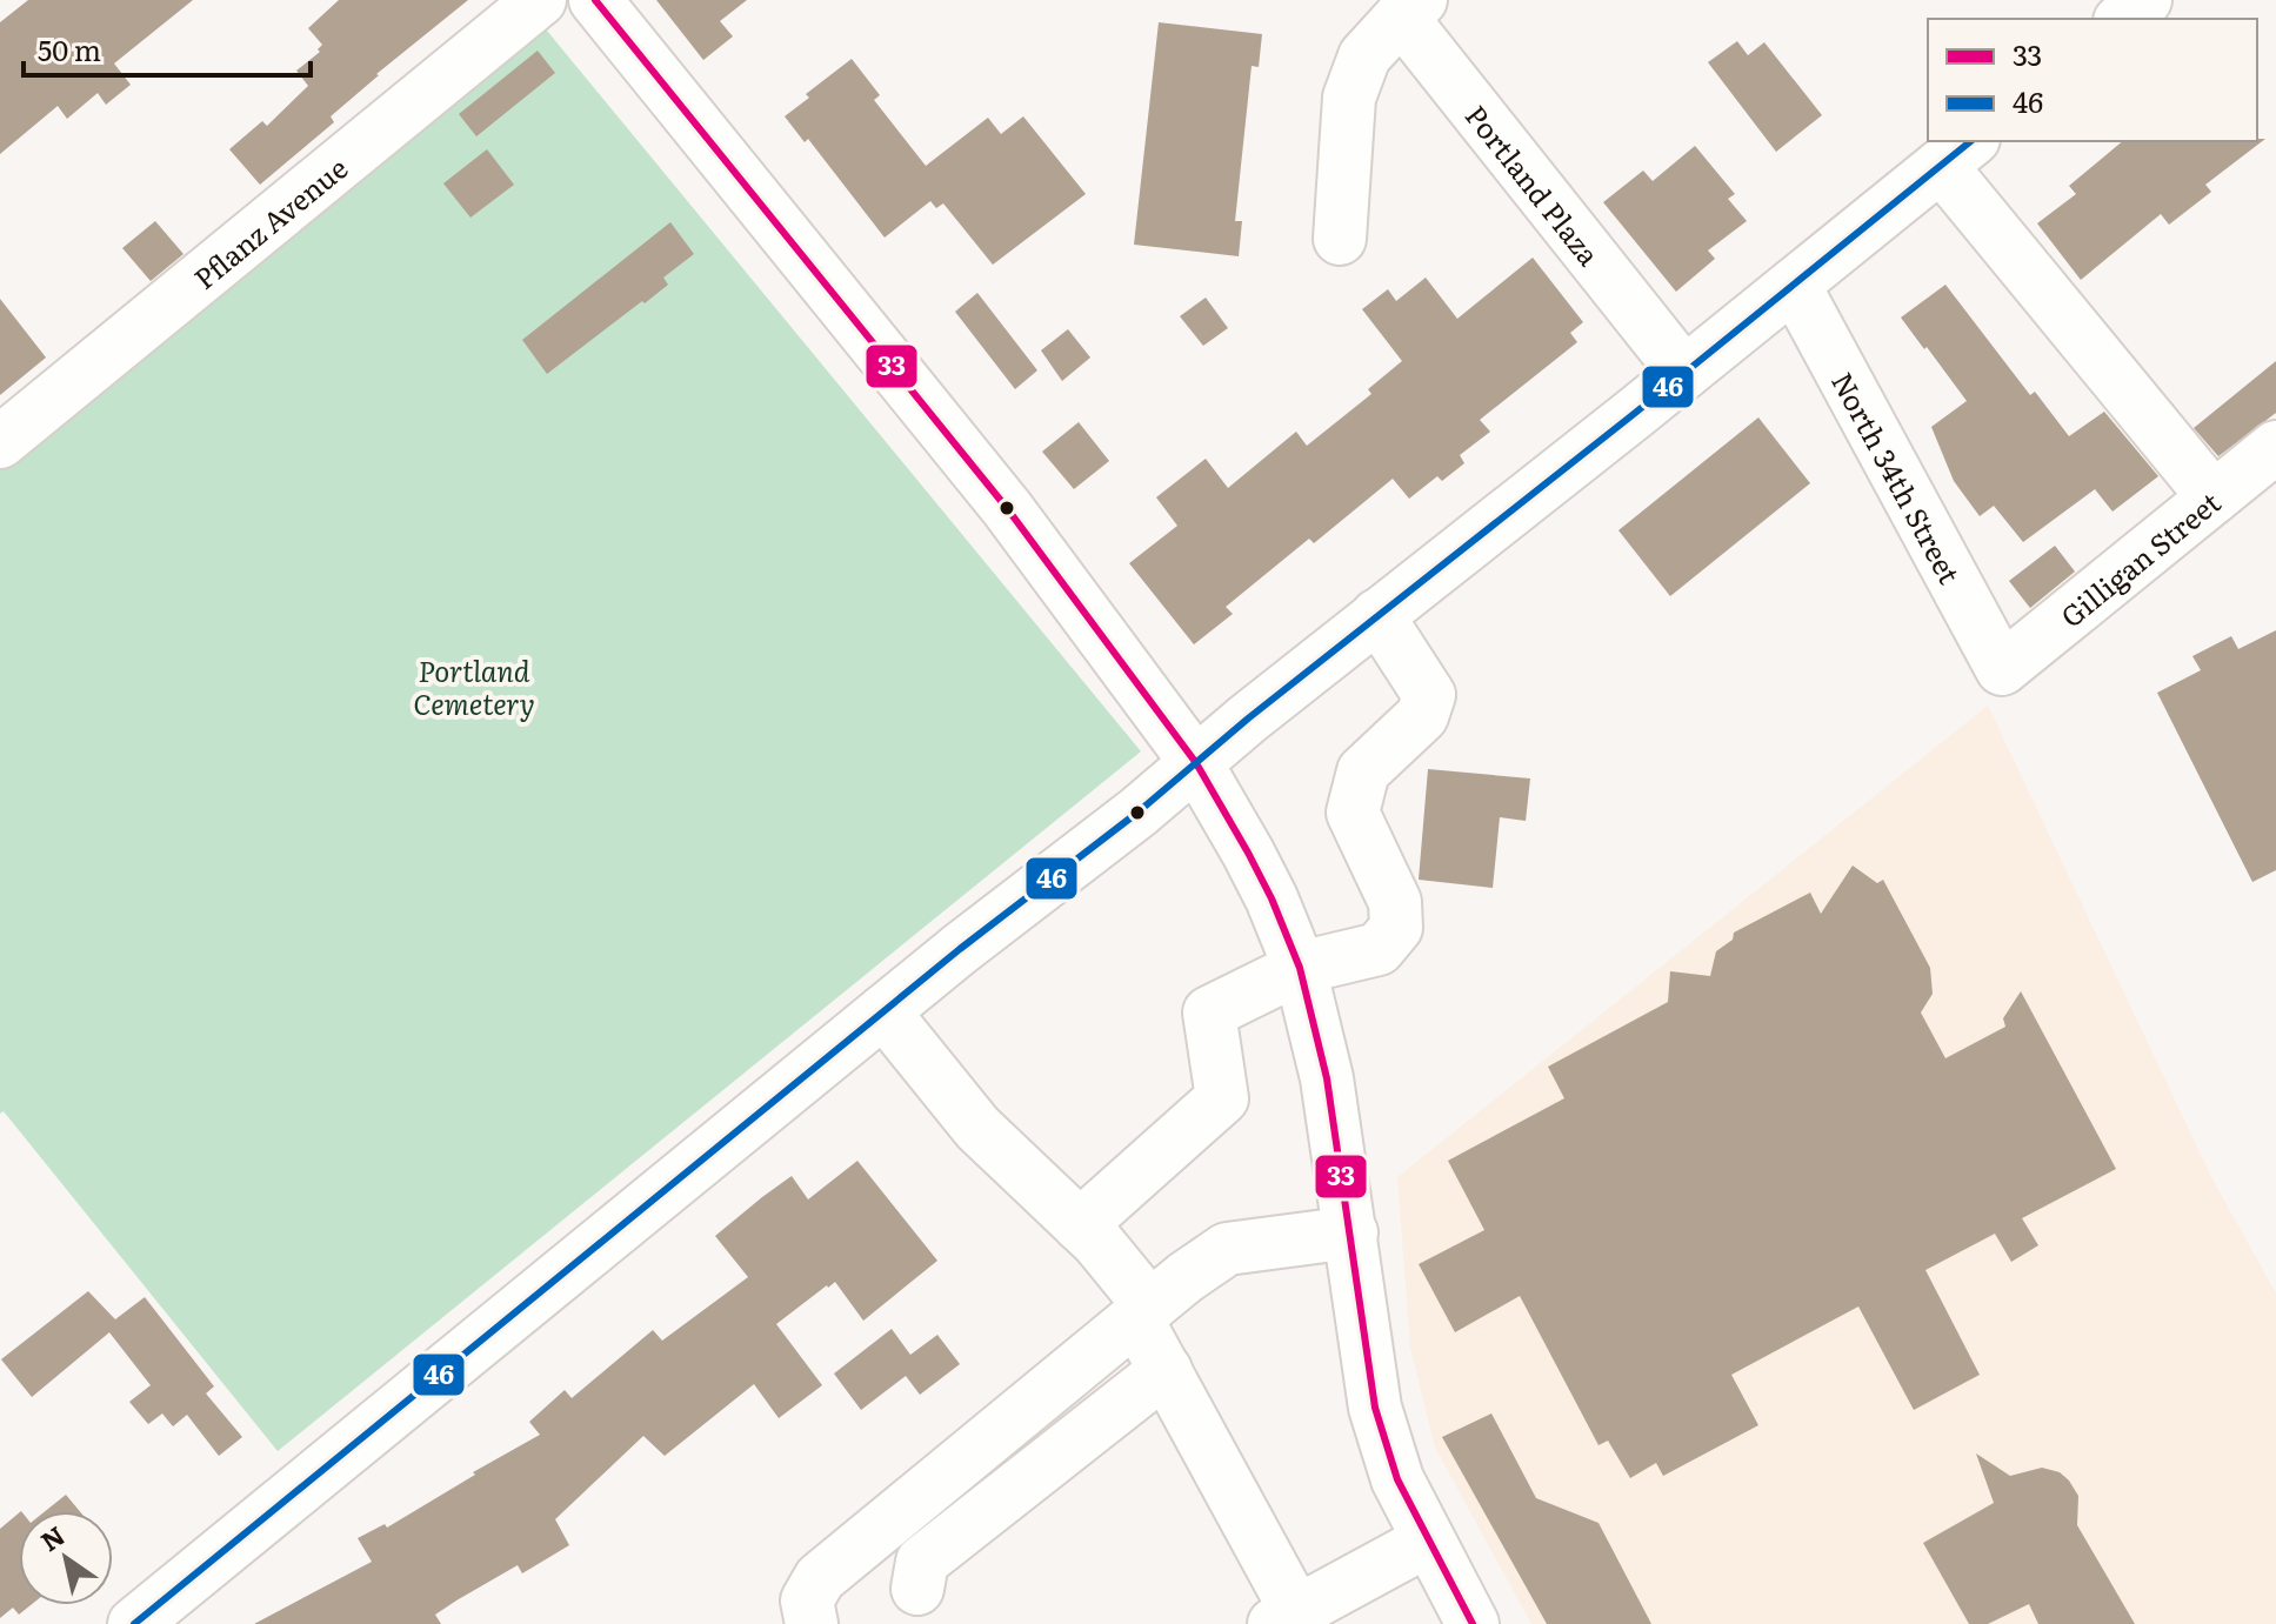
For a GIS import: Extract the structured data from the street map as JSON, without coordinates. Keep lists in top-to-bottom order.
{
  "streets": {
    "street": [
      "Portland Plaza",
      "Pflanz Avenue",
      "North 34th Street",
      "Gilligan Street"
    ]
  },
  "crossings": [
    ["North 34th Street", "Gilligan Street"]
  ],
  "parks": ["Portland Cemetery"],
  "lines": ["transit line 33", "transit line 46"],
  "legend": ["33", "46"],
  "scale_bar": "50 m",
  "north": "top left"
}
